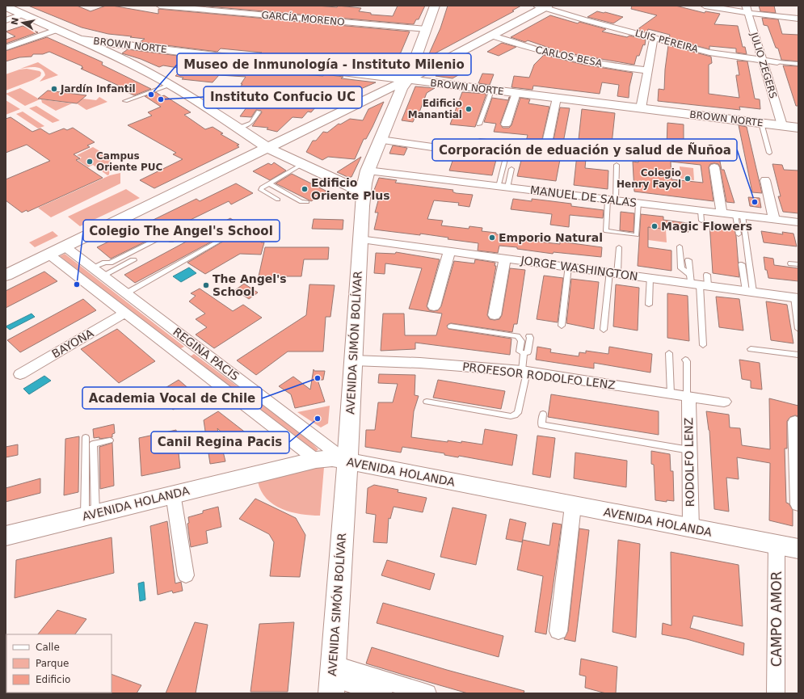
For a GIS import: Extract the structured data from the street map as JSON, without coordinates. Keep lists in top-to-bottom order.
{
  "streets": {
    "street": [
      "GARCÍA MORENO",
      "LUIS PEREIRA",
      "BROWN NORTE",
      "CARLOS BESA",
      "JULIO ZEGERS",
      "MANUEL DE SALAS",
      "JORGE WASHINGTON",
      "AVENIDA SIMÓN BOLÍVAR",
      "BAYONA",
      "REGINA PACIS",
      "PROFESOR RODOLFO LENZ",
      "RODOLFO LENZ",
      "AVENIDA HOLANDA",
      "CAMPO AMOR"
    ]
  },
  "crossings": [
    ["GARCÍA MORENO", "AVENIDA SIMÓN BOLÍVAR"],
    ["LUIS PEREIRA", "JULIO ZEGERS"],
    ["BROWN NORTE", "JULIO ZEGERS"],
    ["BROWN NORTE", "AVENIDA SIMÓN BOLÍVAR"],
    ["MANUEL DE SALAS", "AVENIDA SIMÓN BOLÍVAR"],
    ["JORGE WASHINGTON", "AVENIDA SIMÓN BOLÍVAR"],
    ["AVENIDA SIMÓN BOLÍVAR", "REGINA PACIS"],
    ["AVENIDA SIMÓN BOLÍVAR", "PROFESOR RODOLFO LENZ"],
    ["AVENIDA SIMÓN BOLÍVAR", "AVENIDA HOLANDA"],
    ["BAYONA", "REGINA PACIS"],
    ["REGINA PACIS", "AVENIDA HOLANDA"],
    ["PROFESOR RODOLFO LENZ", "RODOLFO LENZ"],
    ["RODOLFO LENZ", "AVENIDA HOLANDA"],
    ["AVENIDA HOLANDA", "CAMPO AMOR"]
  ],
  "places": [
    "Jardín Infantil",
    "Museo de Inmunología - Instituto Milenio",
    "Instituto Confucio UC",
    "Edificio Manantial",
    "Campus Oriente PUC",
    "Colegio Henry Fayol",
    "Edificio Oriente Plus",
    "Corporación de eduación y salud de Ñuñoa",
    "Magic Flowers",
    "Emporio Natural",
    "Colegio The Angel's School",
    "The Angel's School",
    "Academia Vocal de Chile",
    "Canil Regina Pacis"
  ],
  "legend": ["Calle", "Parque", "Edificio"],
  "north": "left"
}
